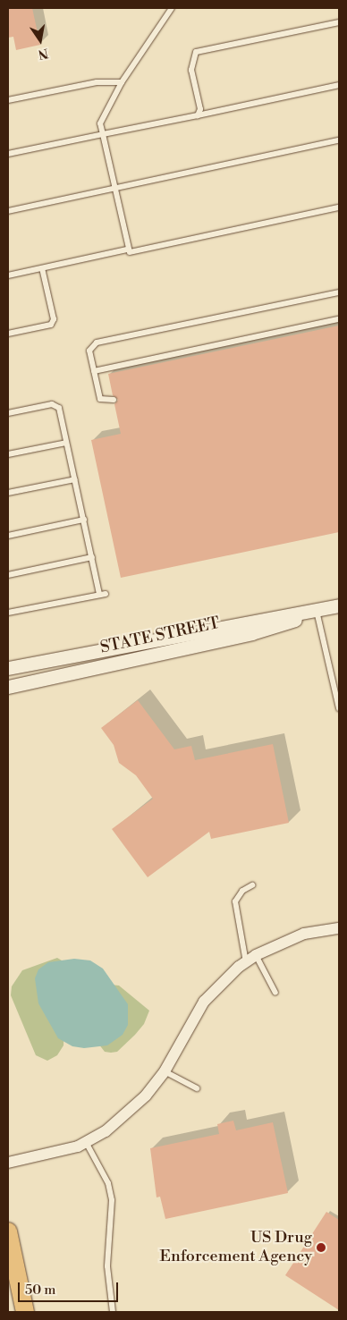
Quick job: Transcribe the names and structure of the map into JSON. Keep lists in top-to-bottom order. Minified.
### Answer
{"streets":{"street":["STATE STREET"]},"places":["US Drug Enforcement Agency"],"scale_bar":"50 m","north":"bottom"}
